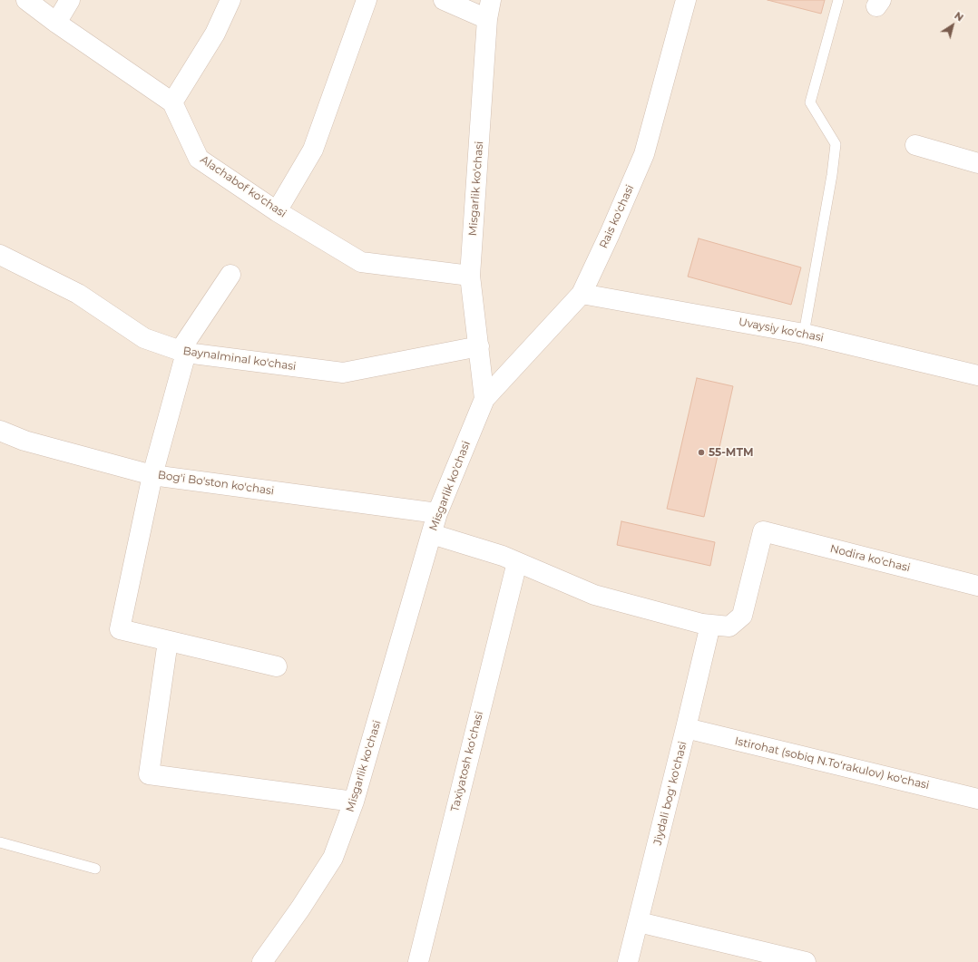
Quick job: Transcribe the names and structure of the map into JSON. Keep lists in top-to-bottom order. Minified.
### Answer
{"streets":{"street":["Alachabof ko'chasi","Misgarlik ko'chasi","Rais ko'chasi","Uvaysiy ko'chasi","Baynalminal ko'chasi","Bog'i Bo'ston ko'chasi","Nodira ko'chasi","Taxiyatosh koʻchasi","Istirohat (sobiq N.To‘rakulov) ko'chasi","Jiydali bog' ko'chasi"]},"crossings":[["Alachabof ko'chasi","Misgarlik ko'chasi"],["Misgarlik ko'chasi","Rais ko'chasi"],["Misgarlik ko'chasi","Baynalminal ko'chasi"],["Misgarlik ko'chasi","Bog'i Bo'ston ko'chasi"],["Rais ko'chasi","Uvaysiy ko'chasi"],["Nodira ko'chasi","Jiydali bog' ko'chasi"],["Istirohat (sobiq N.To‘rakulov) ko'chasi","Jiydali bog' ko'chasi"]],"places":["55-МТМ"],"north":"top right"}
